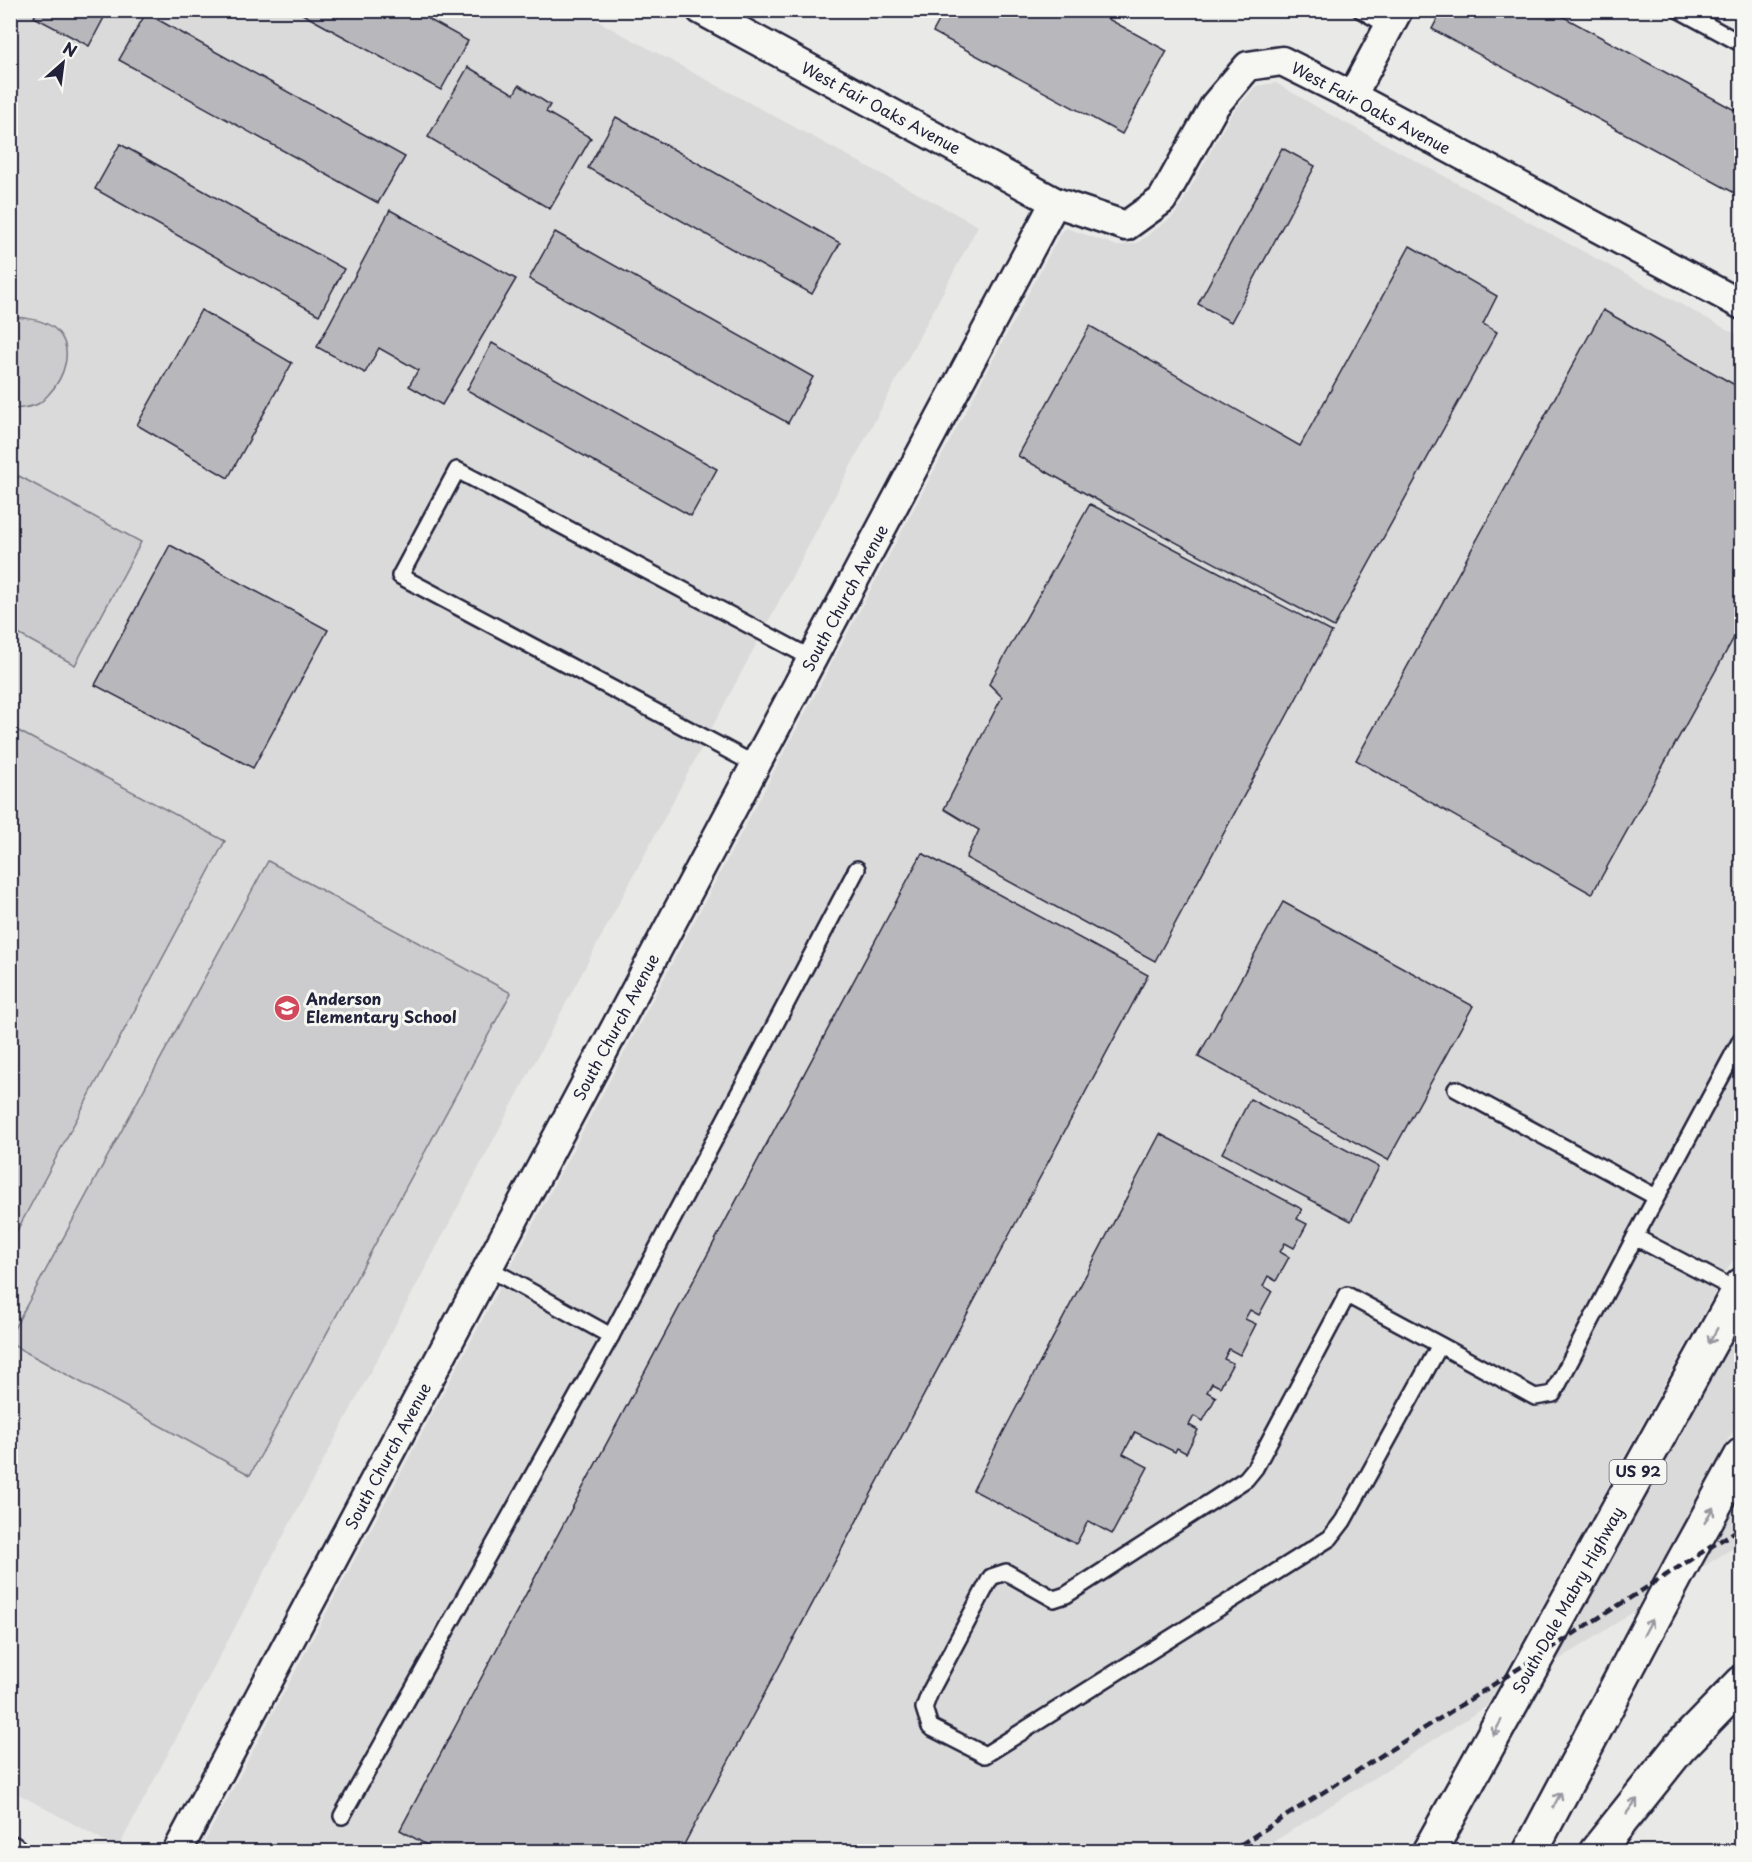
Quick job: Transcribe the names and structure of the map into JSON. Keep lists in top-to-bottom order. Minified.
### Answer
{"streets":{"main road":["US 92","South Dale Mabry Highway"],"street":["West Fair Oaks Avenue","South Church Avenue"]},"crossings":[["West Fair Oaks Avenue","South Church Avenue"]],"places":{"school or university":["Anderson Elementary School"]},"north":"top right"}
